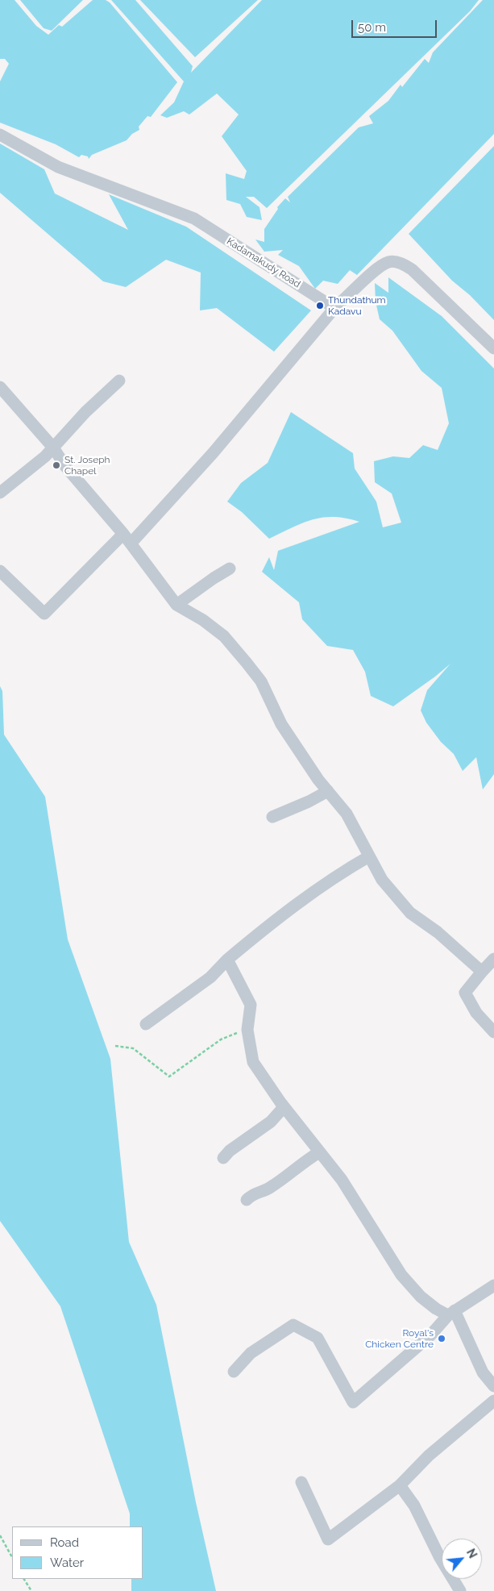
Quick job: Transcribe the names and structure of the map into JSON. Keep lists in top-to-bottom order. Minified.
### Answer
{"streets":{"street":["Kadamakudy Road"]},"places":["Thundathum Kadavu","St. Joseph Chapel","Royal's Chicken Centre"],"legend":["Road","Water"],"scale_bar":"50 m","north":"top right"}
